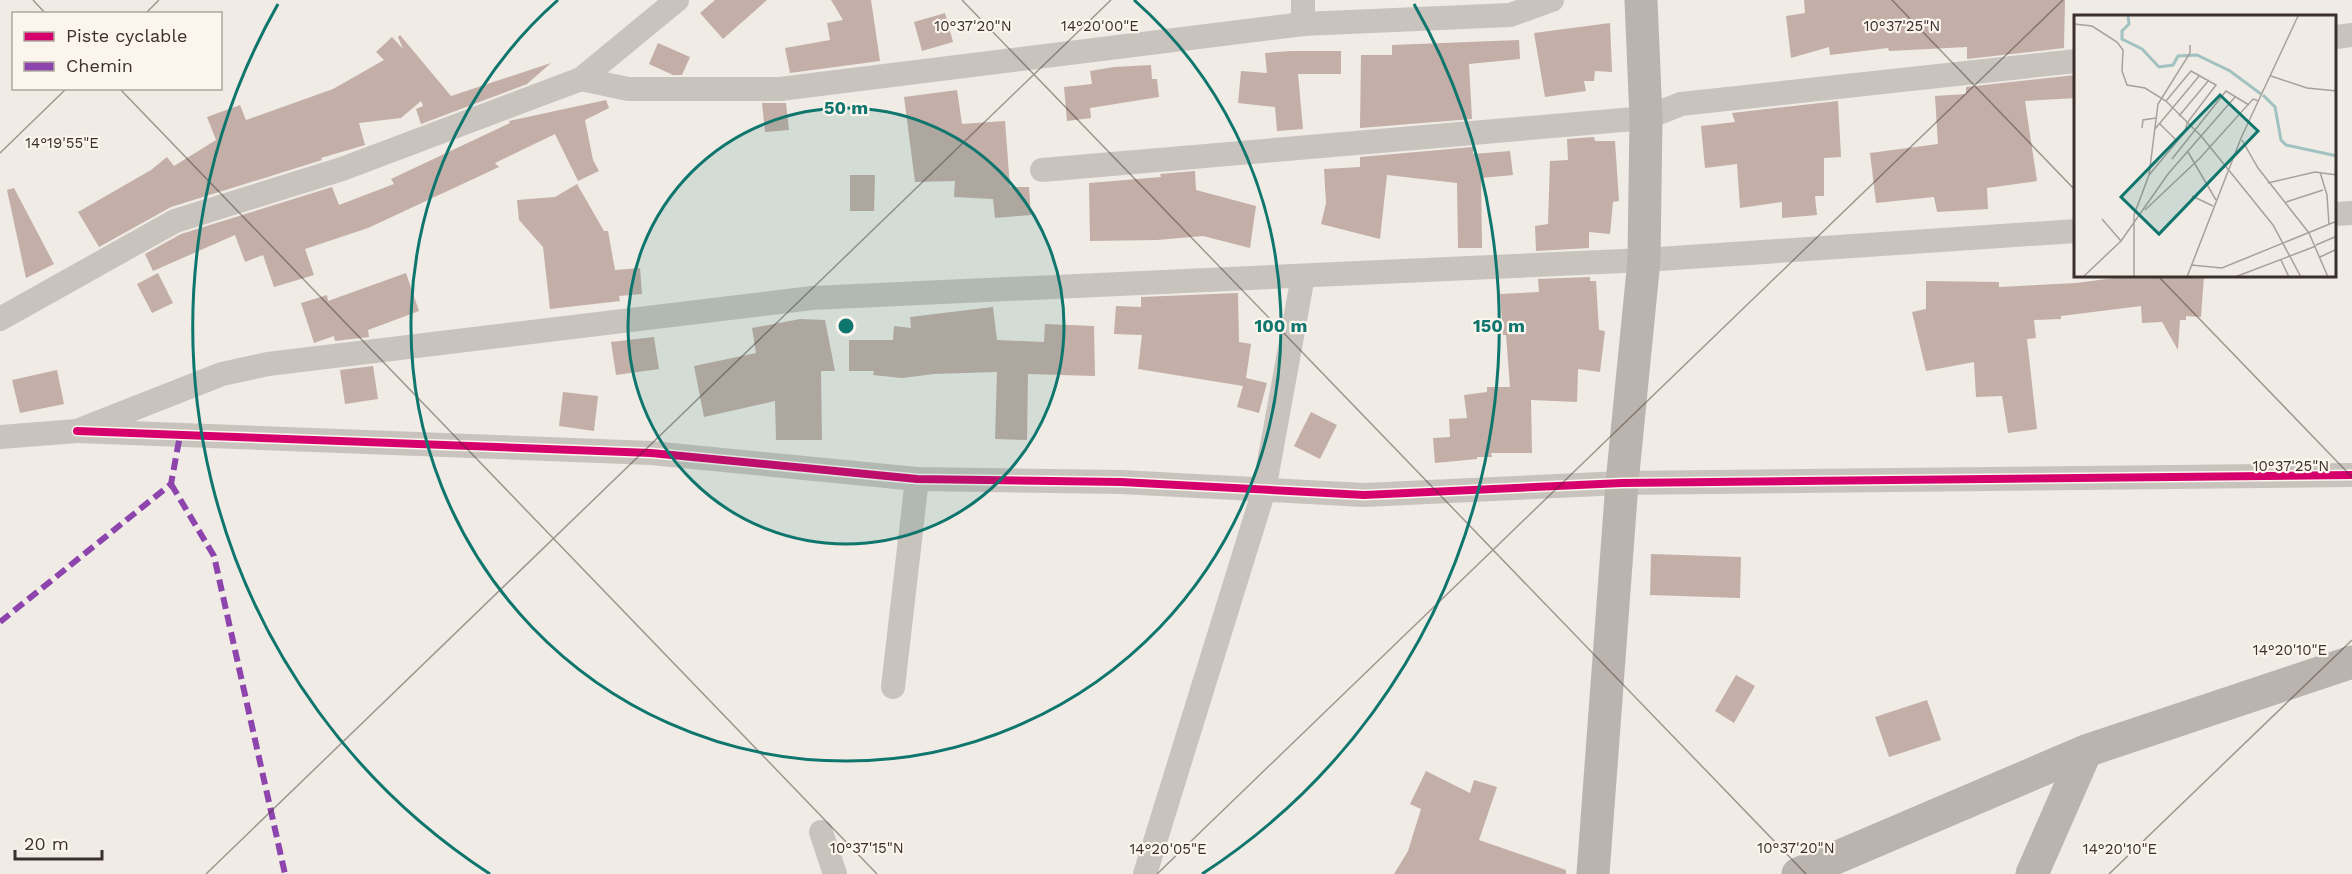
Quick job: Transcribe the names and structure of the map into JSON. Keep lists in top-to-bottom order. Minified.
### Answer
{"legend":["Piste cyclable","Chemin"],"scale_bar":"20 m","coordinates":["14°20'00\"E","10°37'20\"N","10°37'25\"N","14°19'55\"E","14°20'10\"E","10°37'15\"N","14°20'05\"E"],"rings":["50 m","100 m","150 m"]}
